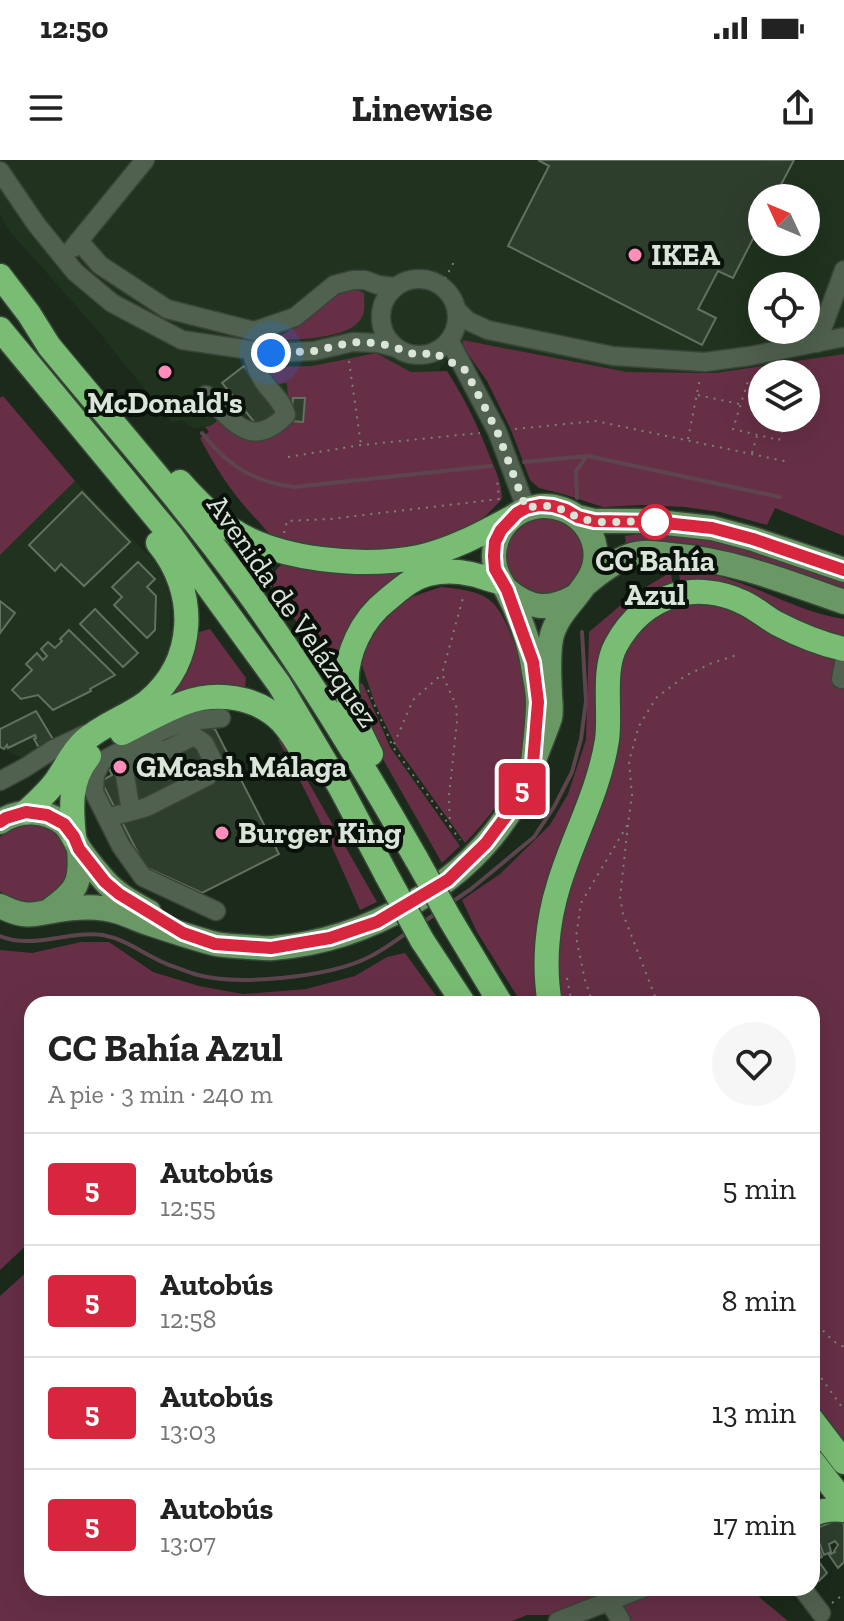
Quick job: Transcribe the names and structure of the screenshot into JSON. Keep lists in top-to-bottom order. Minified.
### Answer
{"streets":{"highway":["Avenida de Velázquez"]},"places":["IKEA","McDonald's","CC Bahía Azul","GMcash Málaga","Burger King"],"lines":["bus line 5"],"north":"top left","page":{"status":"12:50","header":"Linewise","on_map":"5","heading":["CC Bahía Azul","A pie · 3 min · 240 m"],"list":[{"mark":"5","name":"Autobús","note":"12:55","value":"5 min"},{"mark":"5","name":"Autobús","note":"12:58","value":"8 min"},{"mark":"5","name":"Autobús","note":"13:03","value":"13 min"},{"mark":"5","name":"Autobús","note":"13:07","value":"17 min"}]}}
